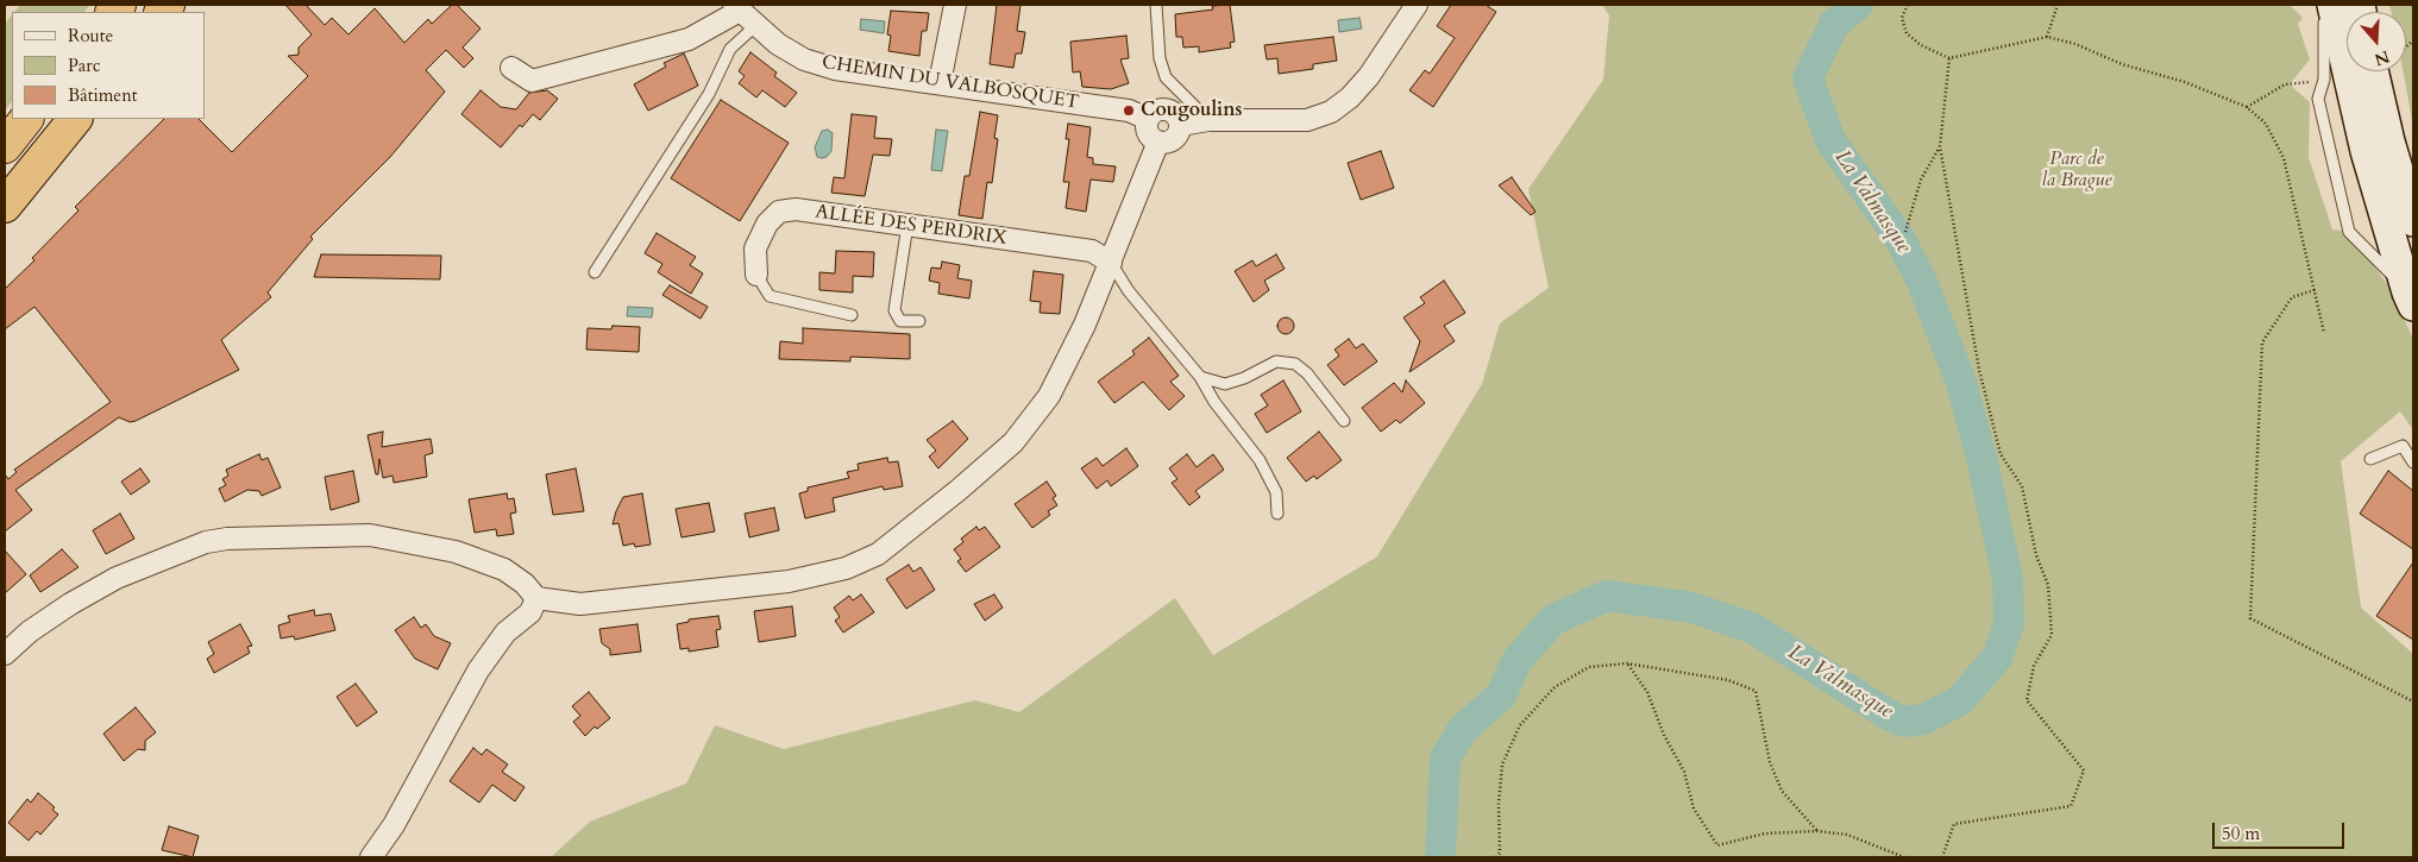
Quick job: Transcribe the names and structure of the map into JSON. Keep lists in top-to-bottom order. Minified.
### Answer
{"streets":{"street":["CHEMIN DU VALBOSQUET","ALLÉE DES PERDRIX"]},"water":["La Valmasque"],"parks":["Parc de la Brague"],"places":["Cougoulins"],"legend":["Route","Parc","Bâtiment"],"scale_bar":"50 m","north":"bottom"}
